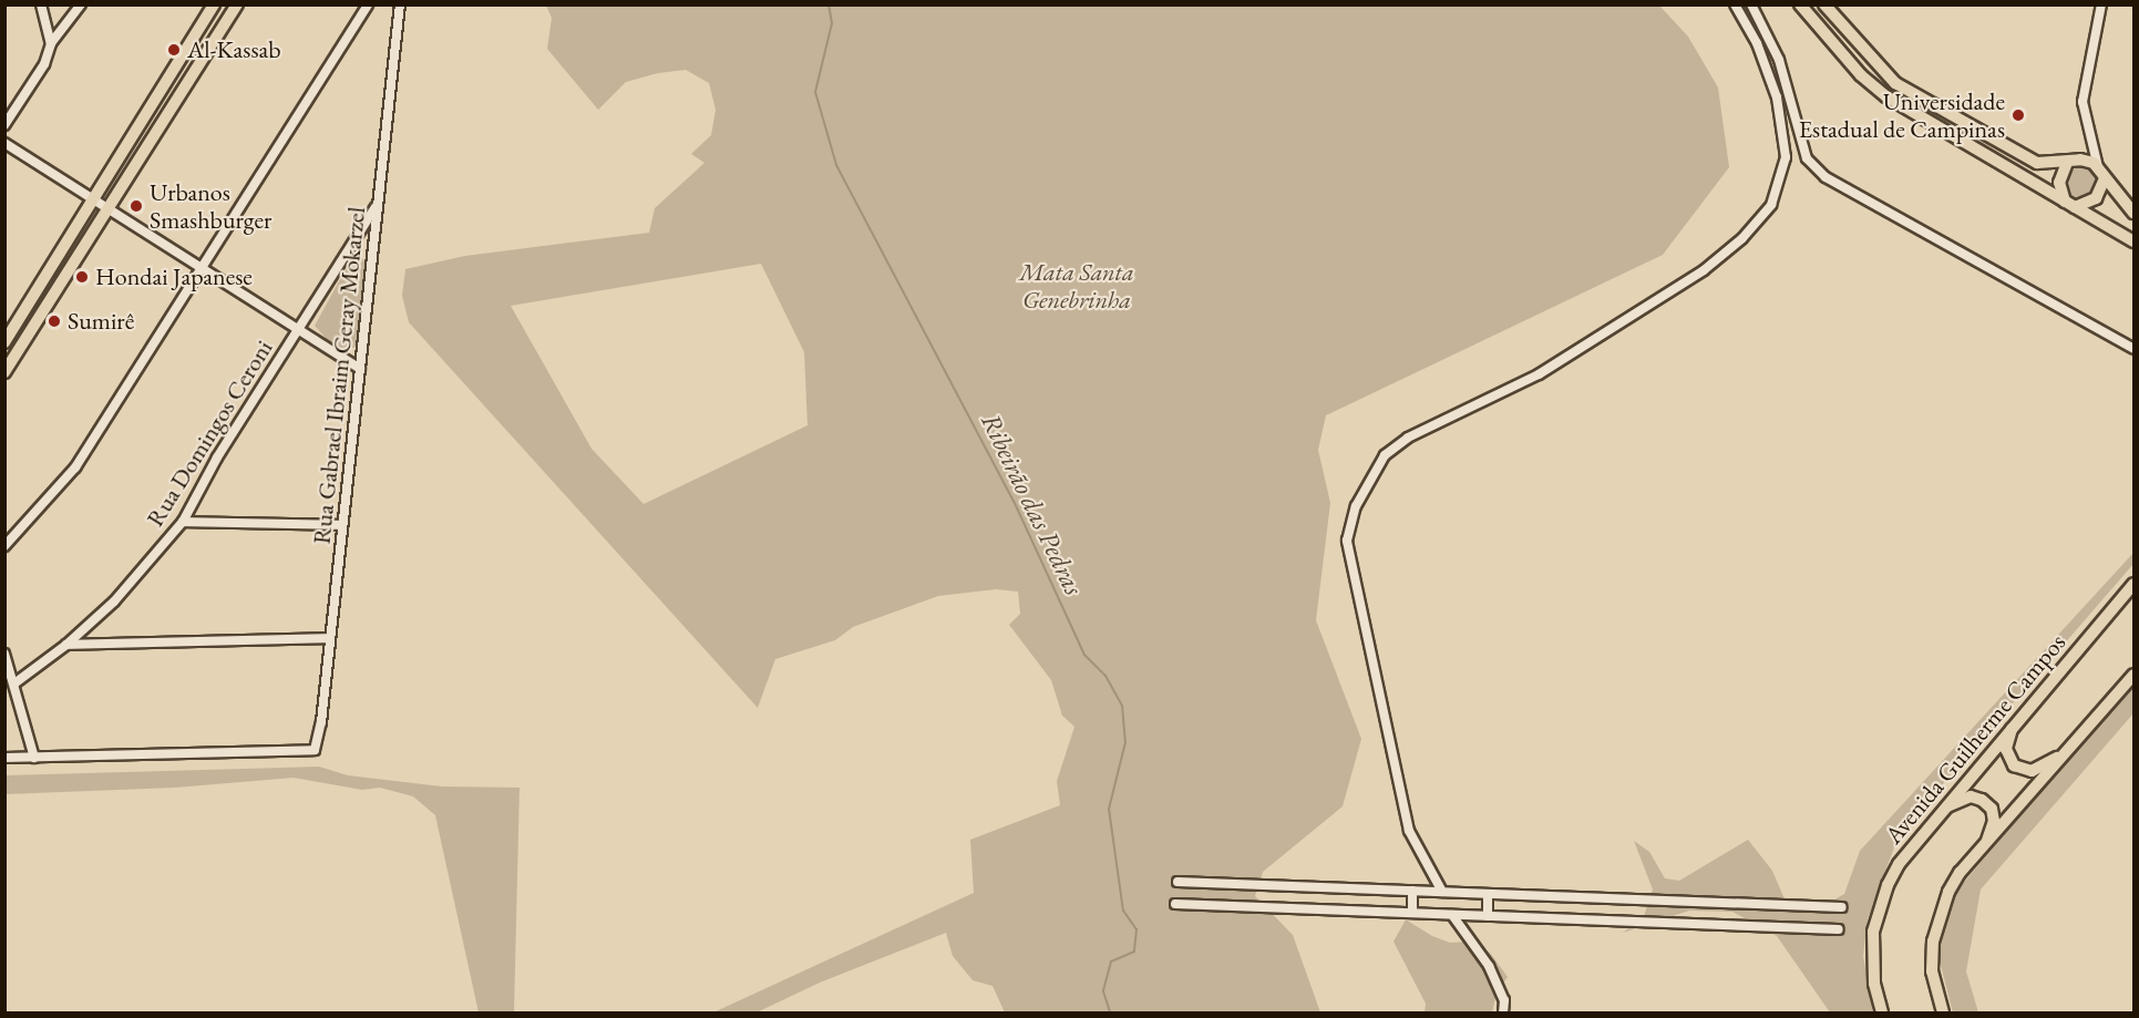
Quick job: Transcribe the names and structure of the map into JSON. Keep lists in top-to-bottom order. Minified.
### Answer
{"streets":{"main road":["Avenida Guilherme Campos"],"street":["Rua Gabrael Ibraim Geray Mokarzel","Rua Domingos Ceroni"]},"crossings":[["Rua Gabrael Ibraim Geray Mokarzel","Rua Domingos Ceroni"]],"water":["Ribeirão das Pedras"],"parks":["Mata Santa Genebrinha"],"places":["Al-Kassab","Universidade Estadual de Campinas","Urbanos Smashburger","Hondai Japanese","Sumirê"]}
